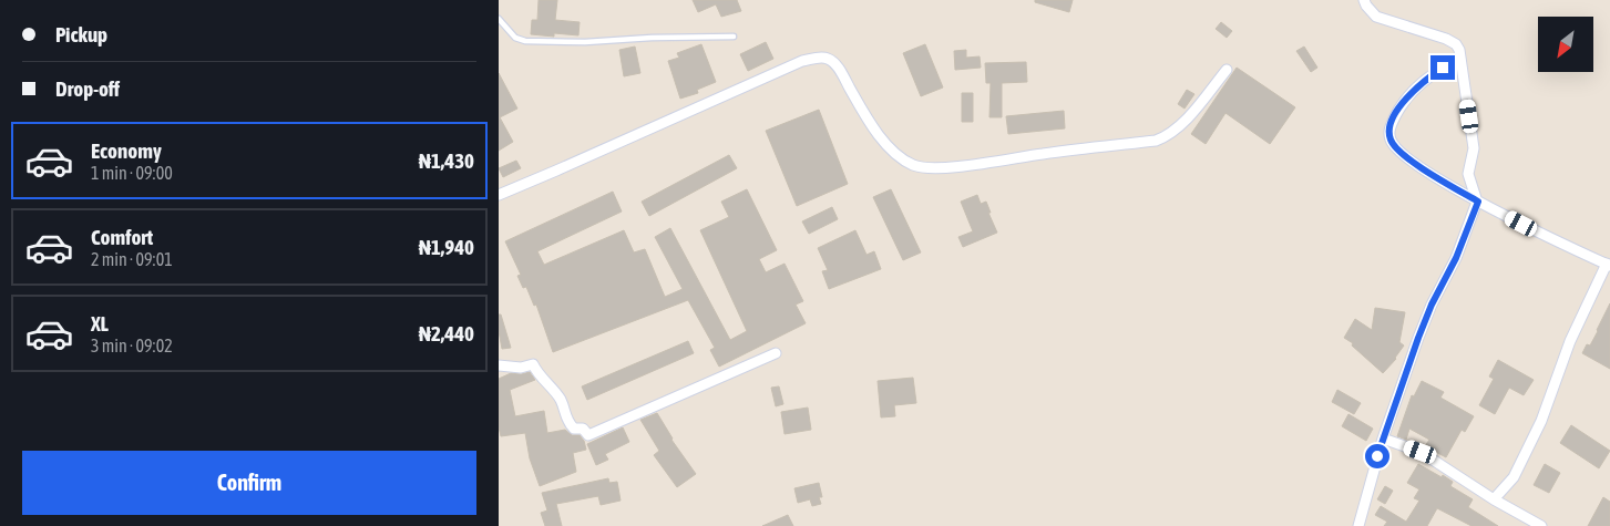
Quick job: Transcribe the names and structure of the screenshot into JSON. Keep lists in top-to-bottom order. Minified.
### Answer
{"north":"bottom left","page":{"banner":["Pickup","Drop-off"],"list":[{"name":"Economy","note":"1 min · 09:00","value":"₦1,430"},{"name":"Comfort","note":"2 min · 09:01","value":"₦1,940"},{"name":"XL","note":"3 min · 09:02","value":"₦2,440"}],"buttons":"Confirm"}}
